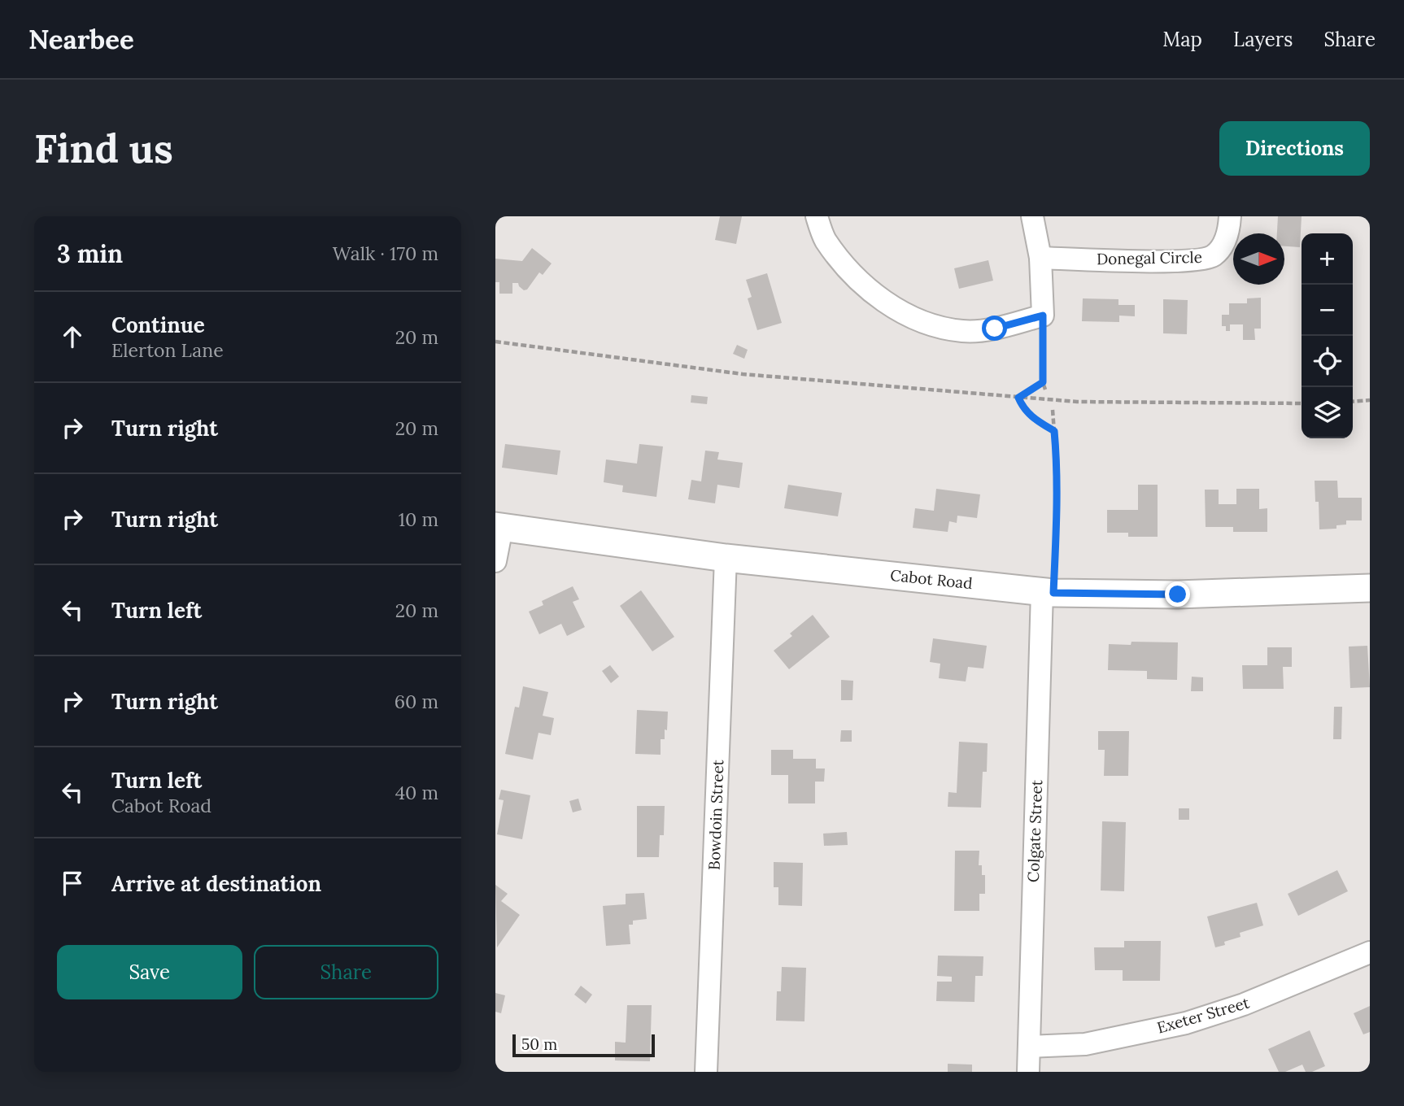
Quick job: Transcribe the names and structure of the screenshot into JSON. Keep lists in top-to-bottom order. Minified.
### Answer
{"streets":{"street":["Donegal Circle","Cabot Road","Bowdoin Street","Colgate Street","Exeter Street"]},"crossings":[["Cabot Road","Bowdoin Street"],["Cabot Road","Colgate Street"],["Colgate Street","Exeter Street"]],"scale_bar":"50 m","north":"right","page":{"header":"Nearbee","nav":["Map","Layers","Share"],"buttons":["Directions",["Save","Share"]],"title":"Find us","heading":["3 min","Walk · 170 m"],"map_buttons":["+","−"],"list":[["Continue","Elerton Lane","20 m"],["Turn right","20 m"],["Turn right","10 m"],["Turn left","20 m"],["Turn right","60 m"],["Turn left","Cabot Road","40 m"],"Arrive at destination"],"scale":"50 m"}}
